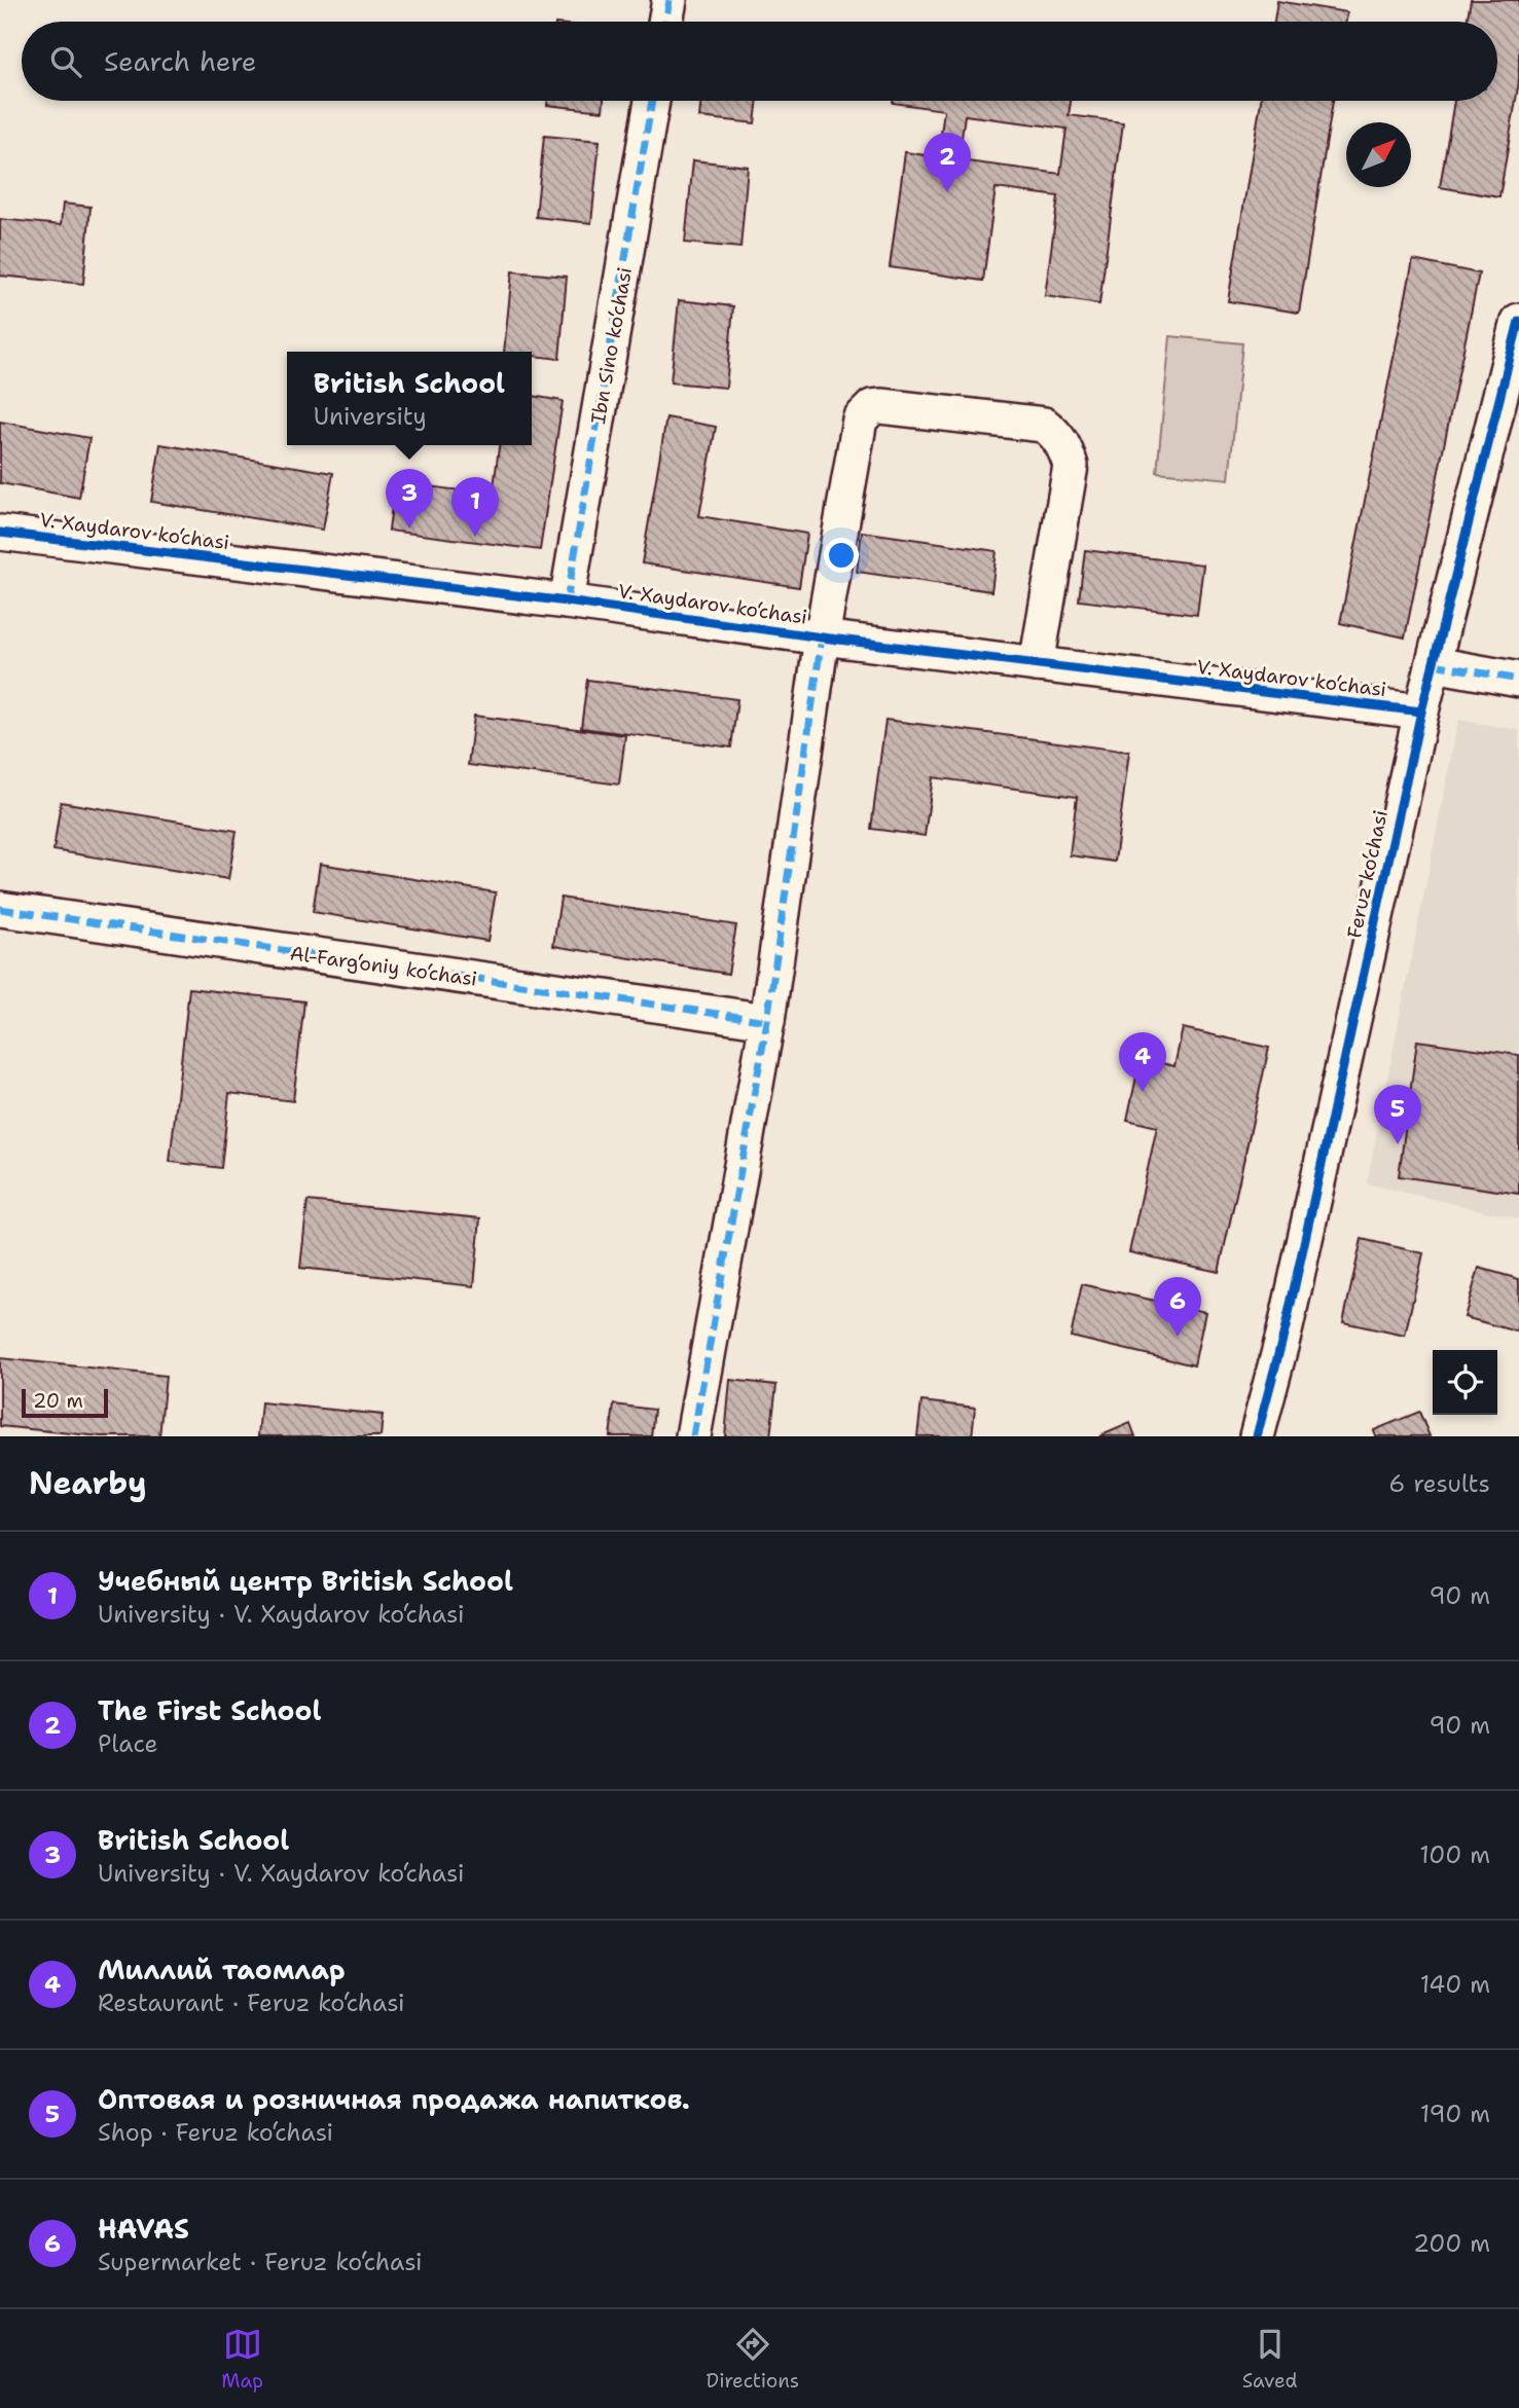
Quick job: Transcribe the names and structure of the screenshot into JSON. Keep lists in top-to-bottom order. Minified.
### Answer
{"streets":{"street":["Ibn Sino ko‘chasi","V. Xaydarov ko‘chasi","Feruz ko‘chasi","Al-Farg‘oniy ko‘chasi"]},"crossings":[["Ibn Sino ko‘chasi","V. Xaydarov ko‘chasi"],["V. Xaydarov ko‘chasi","Feruz ko‘chasi"]],"scale_bar":"20 m","north":"top right","page":{"search":"Search here","pins":["2","3","1","4","5","6"],"popup":["British School","University"],"scale":"20 m","heading":["Nearby","6 results"],"list":[{"mark":"1","name":"Учебный центр British School","note":"University · V. Xaydarov ko‘chasi","value":"90 m"},{"mark":"2","name":"The First School","note":"Place","value":"90 m"},{"mark":"3","name":"British School","note":"University · V. Xaydarov ko‘chasi","value":"100 m"},{"mark":"4","name":"Миллий таомлар","note":"Restaurant · Feruz ko‘chasi","value":"140 m"},{"mark":"5","name":"Оптовая и розничная продажа напитков.","note":"Shop · Feruz ko‘chasi","value":"190 m"},{"mark":"6","name":"HAVAS","note":"Supermarket · Feruz ko‘chasi","value":"200 m"}],"nav":["Map","Directions","Saved"]}}
